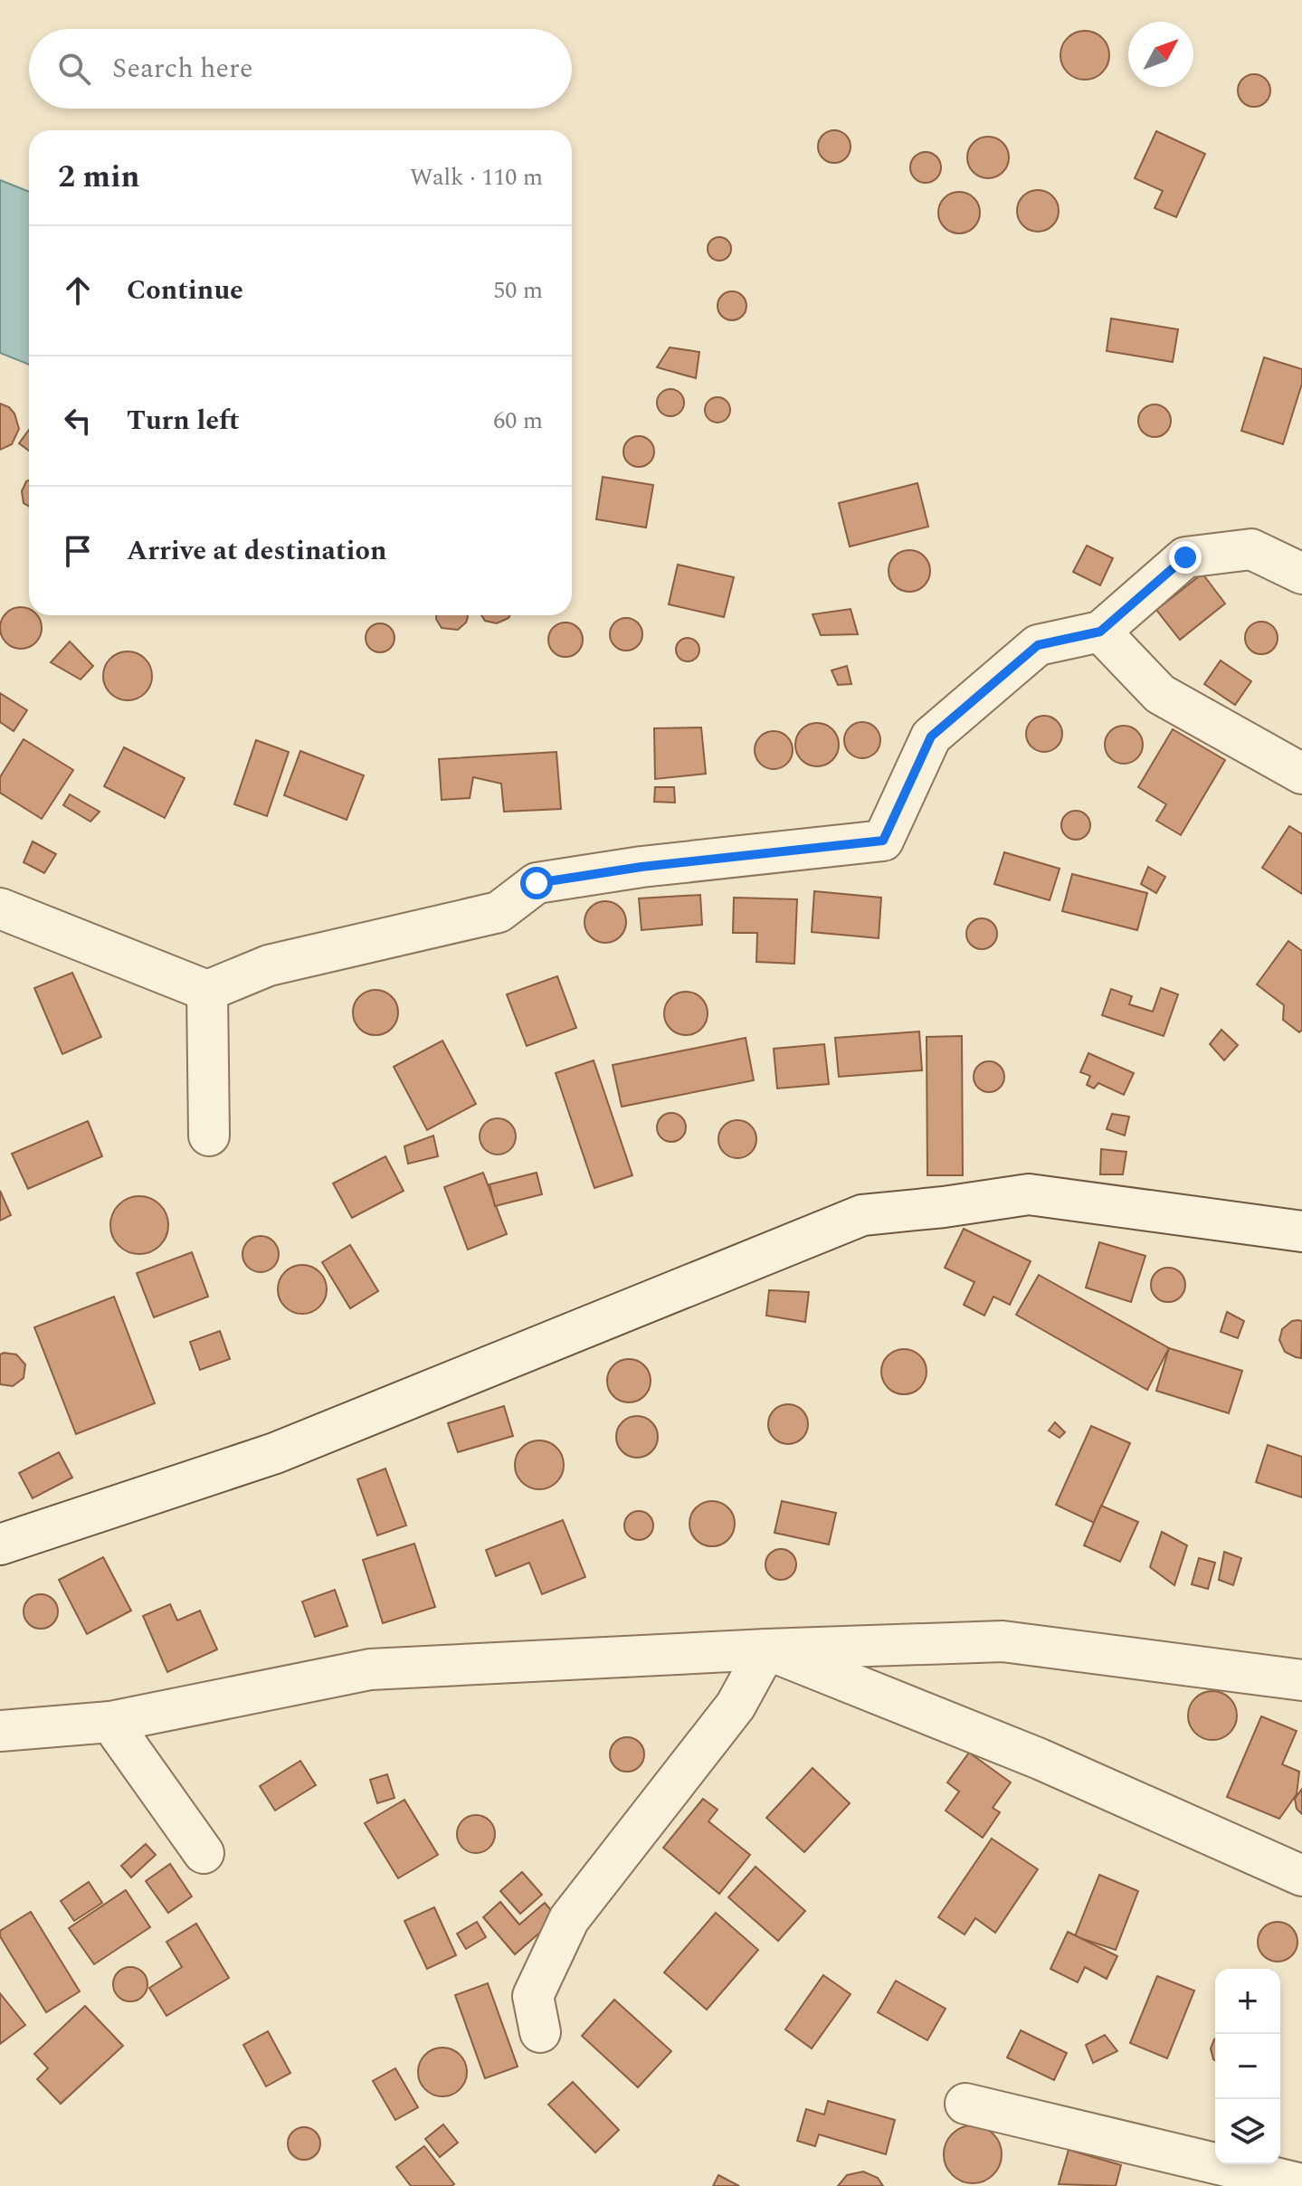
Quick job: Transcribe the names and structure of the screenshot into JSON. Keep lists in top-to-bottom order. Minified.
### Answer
{"north":"top right","page":{"search":"Search here","heading":["2 min","Walk · 110 m"],"list":[["Continue","50 m"],["Turn left","60 m"],"Arrive at destination"],"map_buttons":["+","−"]}}
